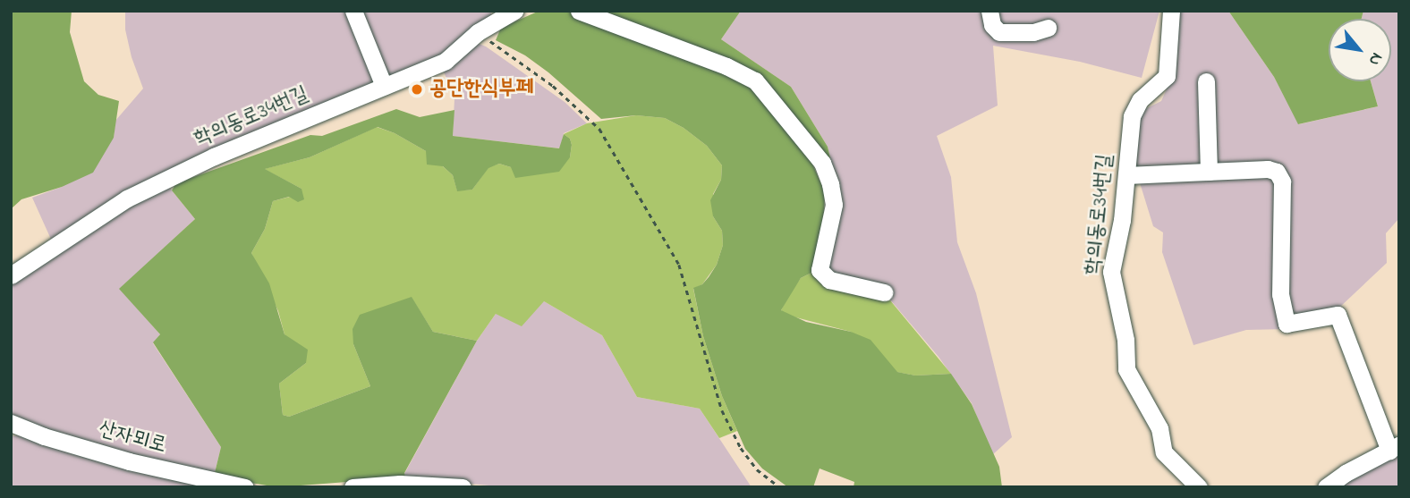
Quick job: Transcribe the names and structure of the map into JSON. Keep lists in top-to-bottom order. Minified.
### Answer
{"streets":{"street":["학의동로34번길","산자뫼로"]},"places":["공단한식부페"],"north":"bottom right"}
